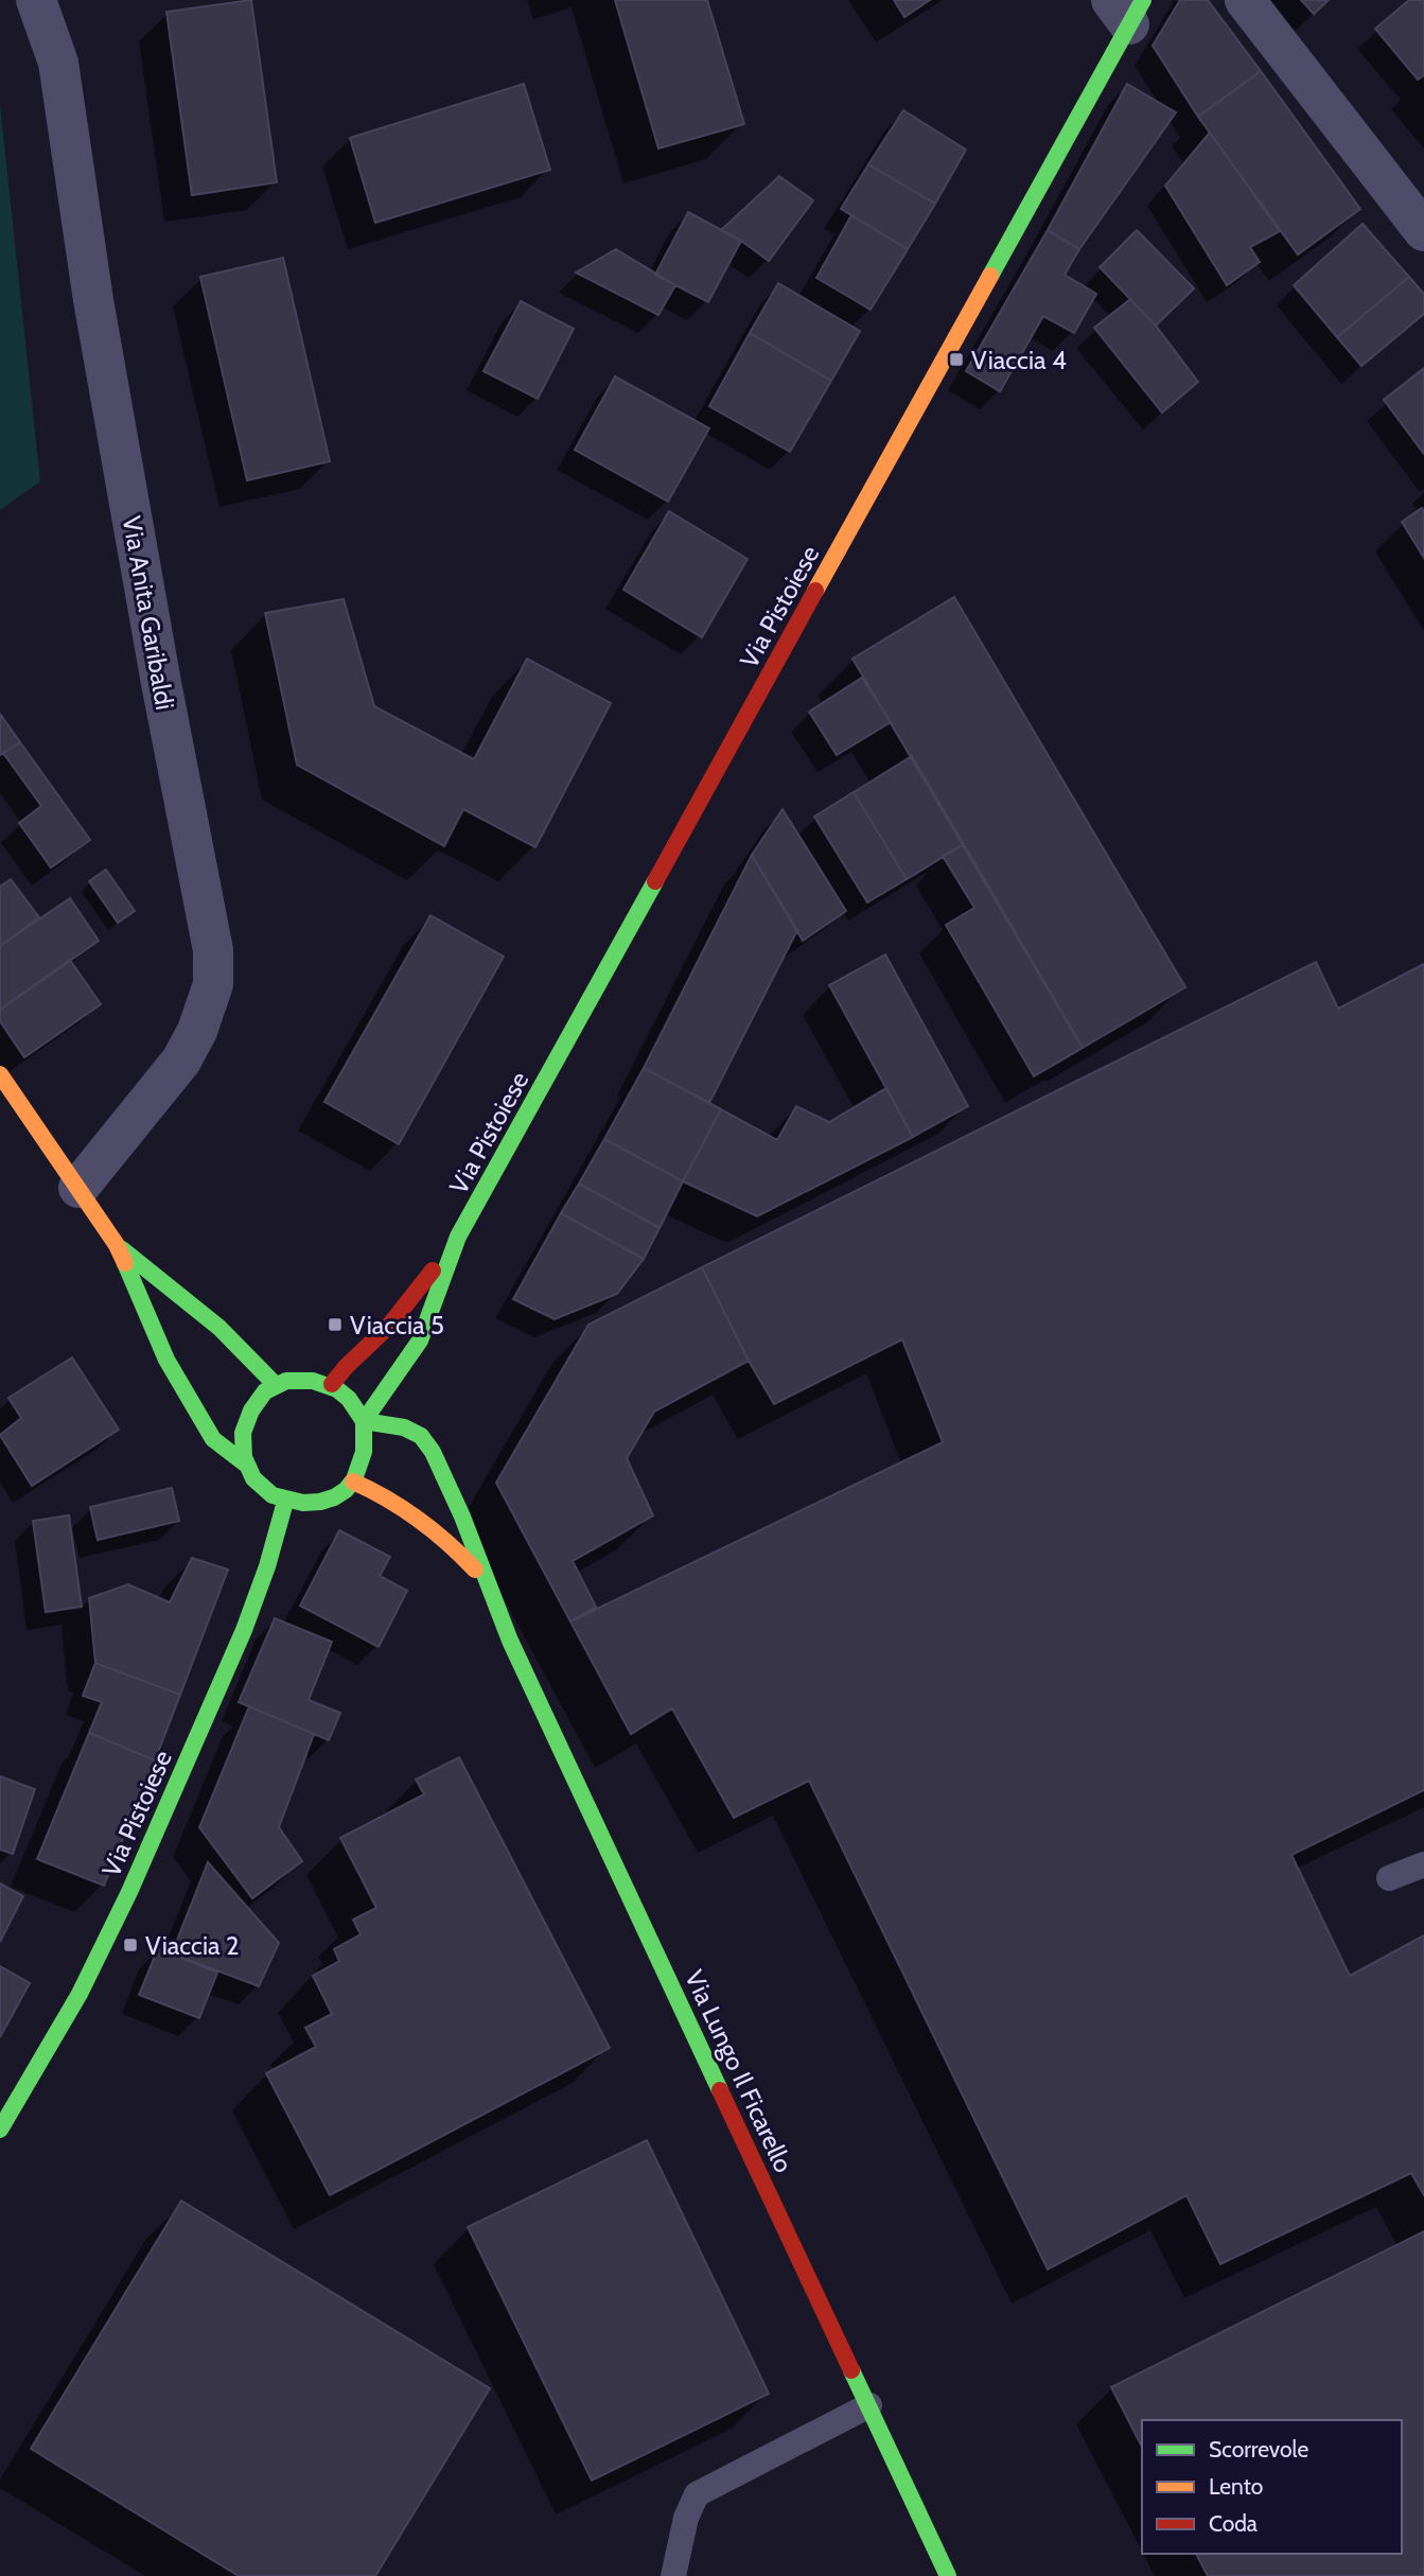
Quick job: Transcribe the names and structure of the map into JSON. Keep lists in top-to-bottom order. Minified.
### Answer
{"streets":{"main road":["Via Pistoiese","Via Lungo Il Ficarello"],"street":["Via Anita Garibaldi"]},"crossings":[["Via Pistoiese","Via Lungo Il Ficarello"]],"places":{"transit":["Viaccia 4","Viaccia 5","Viaccia 2"]},"legend":["Scorrevole","Lento","Coda"]}
